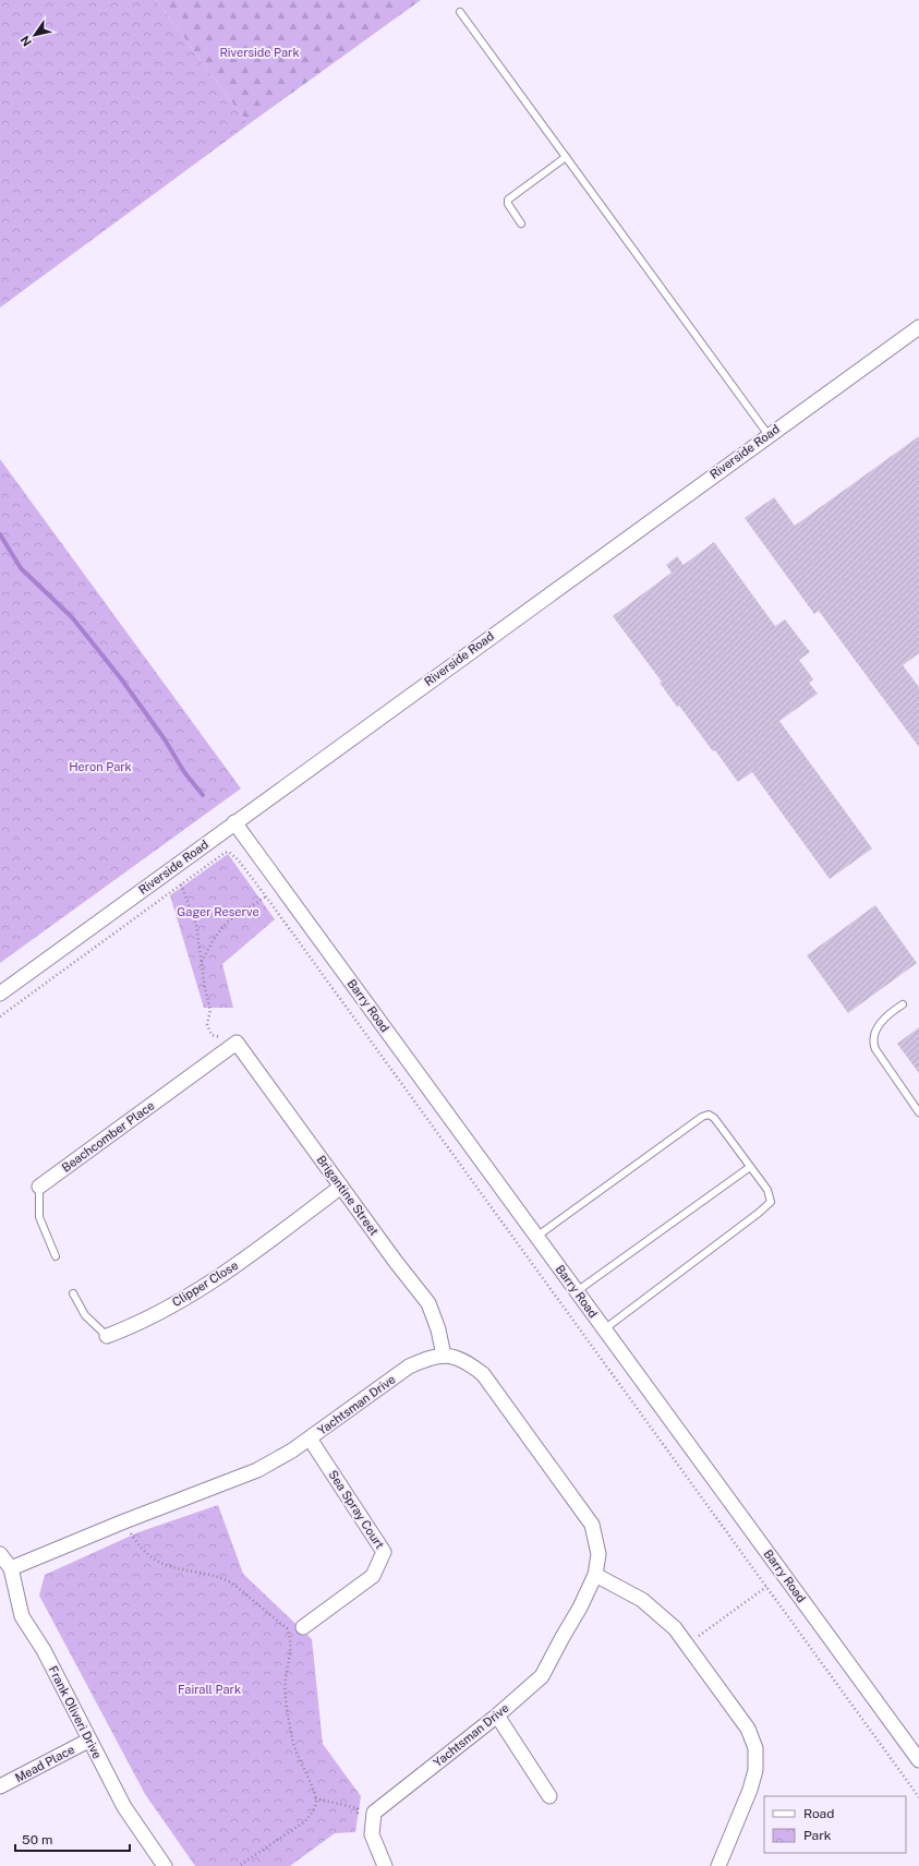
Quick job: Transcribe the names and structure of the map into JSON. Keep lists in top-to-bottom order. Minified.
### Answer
{"streets":{"street":["Riverside Road","Barry Road","Beachcomber Place","Brigantine Street","Clipper Close","Yachtsman Drive","Sea Spray Court","Frank Oliveri Drive","Mead Place"]},"crossings":[["Riverside Road","Barry Road"],["Beachcomber Place","Brigantine Street"],["Brigantine Street","Clipper Close"],["Brigantine Street","Yachtsman Drive"],["Yachtsman Drive","Sea Spray Court"],["Yachtsman Drive","Frank Oliveri Drive"],["Frank Oliveri Drive","Mead Place"]],"parks":["Riverside Park","Heron Park","Gager Reserve","Fairall Park"],"legend":["Road","Park"],"scale_bar":"50 m","north":"bottom left"}
